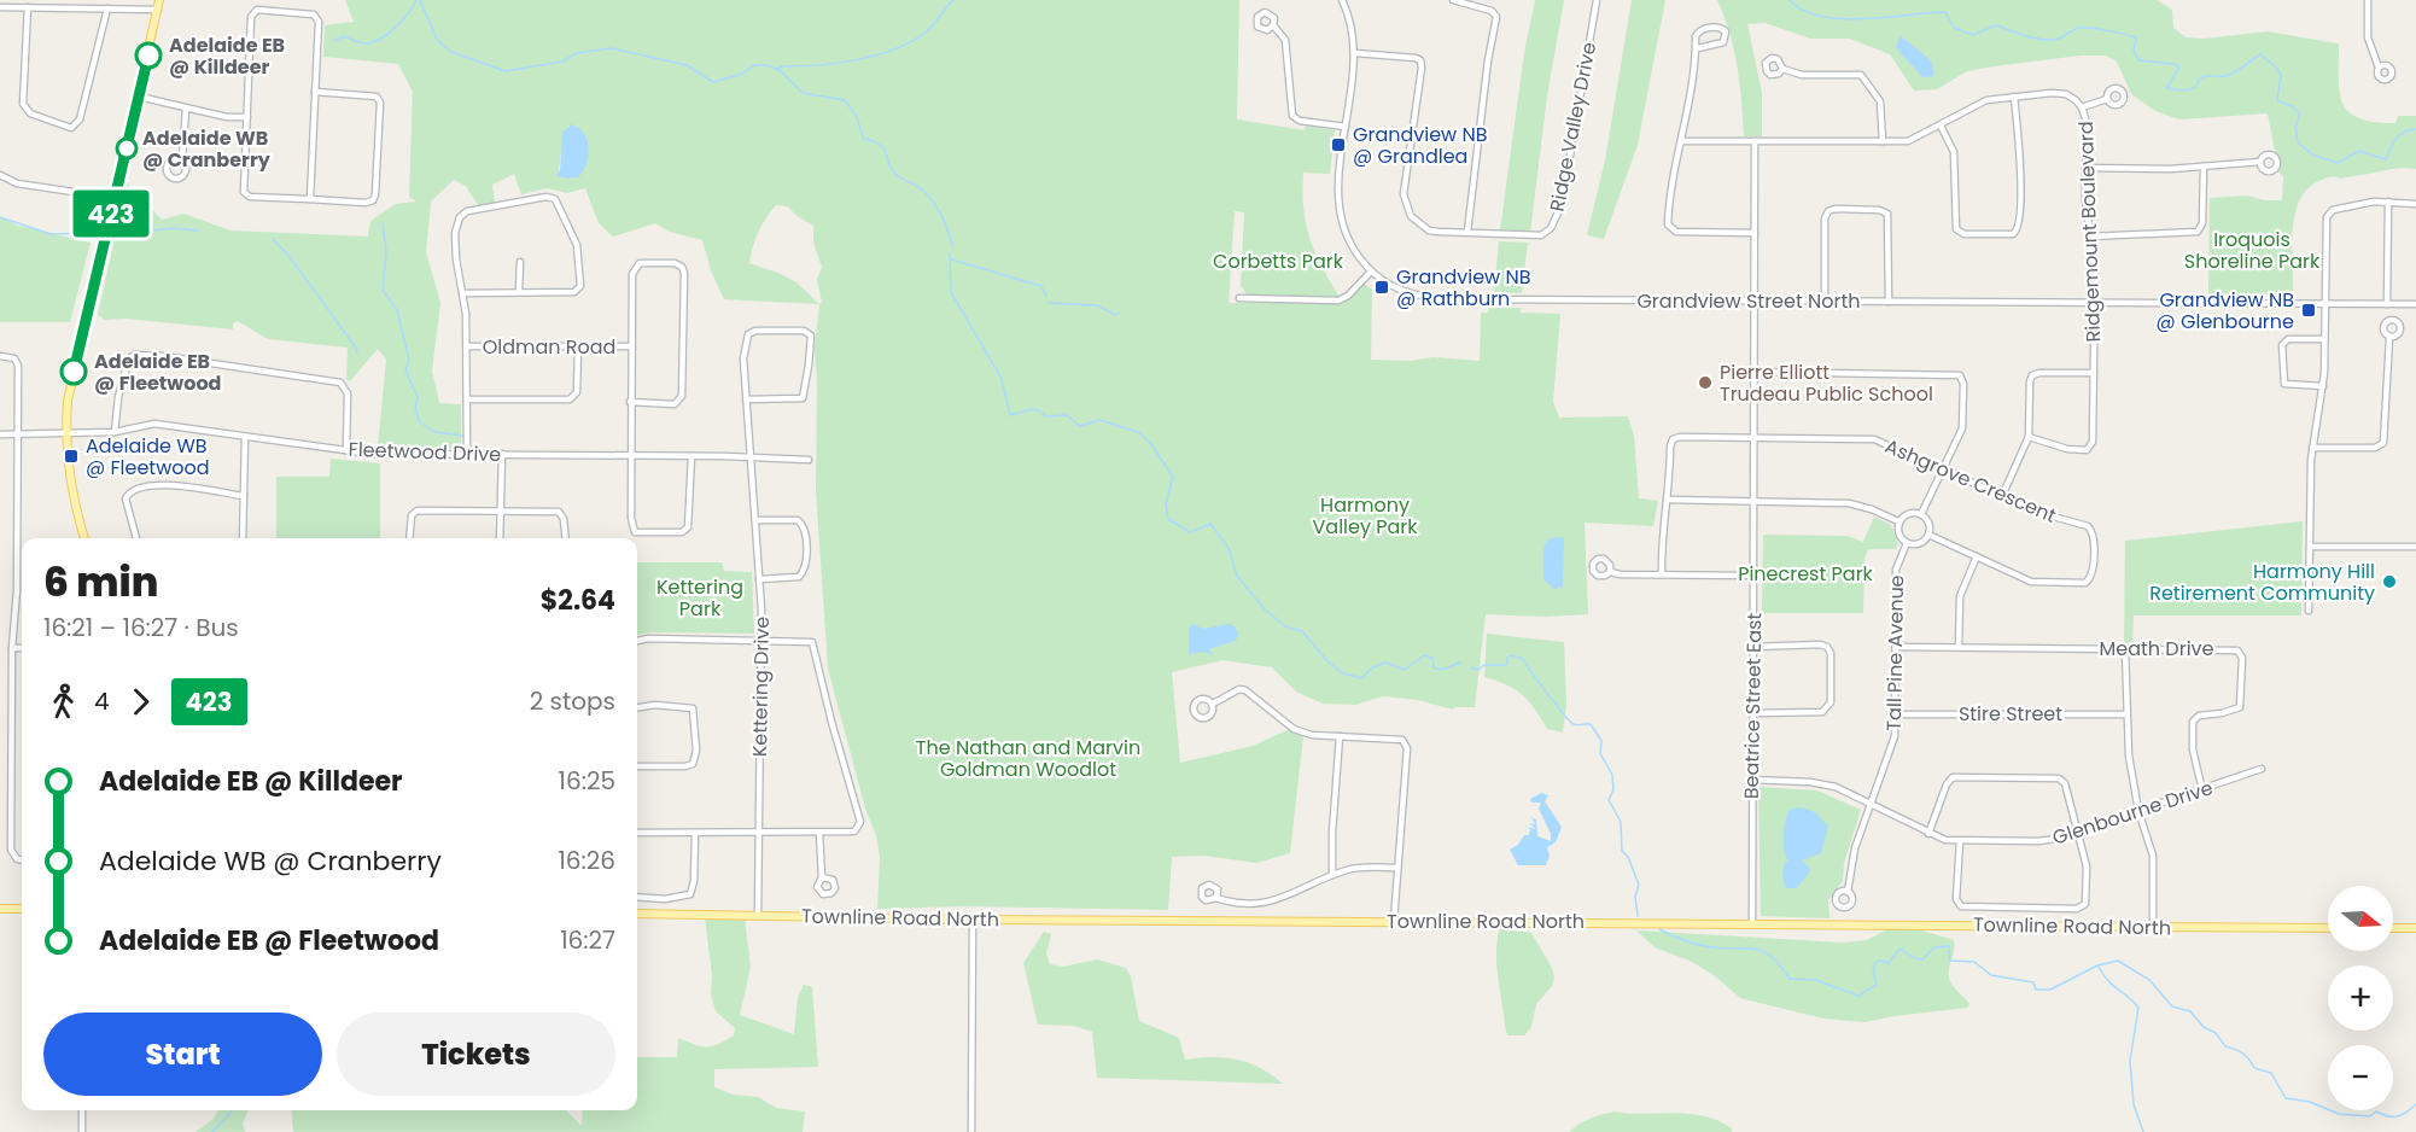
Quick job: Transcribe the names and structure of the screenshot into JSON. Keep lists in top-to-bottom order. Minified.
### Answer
{"streets":{"main road":["Townline Road North"],"street":["Ridge Valley Drive","Ridgemount Boulevard","Grandview Street North","Oldman Road","Fleetwood Drive","Ashgrove Crescent","Meath Drive","Tall Pine Avenue","Kettering Drive","Beatrice Street East","Stire Street","Glenbourne Drive"]},"crossings":[["Ridge Valley Drive","Grandview Street North"],["Ridgemount Boulevard","Grandview Street North"],["Ridgemount Boulevard","Beatrice Street East"],["Grandview Street North","Beatrice Street East"],["Fleetwood Drive","Kettering Drive"],["Ashgrove Crescent","Tall Pine Avenue"],["Ashgrove Crescent","Beatrice Street East"],["Meath Drive","Tall Pine Avenue"],["Meath Drive","Glenbourne Drive"],["Tall Pine Avenue","Stire Street"],["Tall Pine Avenue","Glenbourne Drive"],["Kettering Drive","Townline Road North"],["Beatrice Street East","Glenbourne Drive"],["Beatrice Street East","Townline Road North"]],"parks":["Iroquois Shoreline Park","Corbetts Park","Harmony Valley Park","Pinecrest Park","Kettering Park","The Nathan and Marvin Goldman Woodlot"],"places":{"other":["Adelaide EB @ Killdeer","Adelaide WB @ Cranberry","Adelaide EB @ Fleetwood","Pierre Elliott Trudeau Public School","Harmony Hill Retirement Community"],"transit":["Grandview NB @ Grandlea","Grandview NB @ Rathburn","Grandview NB @ Glenbourne","Adelaide WB @ Fleetwood"]},"lines":["bus line 423"],"north":"right","page":{"on_map":"423","heading":["6 min","16:21 – 16:27 · Bus","$2.64"],"legs":["4","423","2 stops"],"list":[{"name":"Adelaide EB @ Killdeer","value":"16:25"},{"name":"Adelaide WB @ Cranberry","value":"16:26"},{"name":"Adelaide EB @ Fleetwood","value":"16:27"}],"map_buttons":["+","−"],"buttons":["Start","Tickets"]}}
